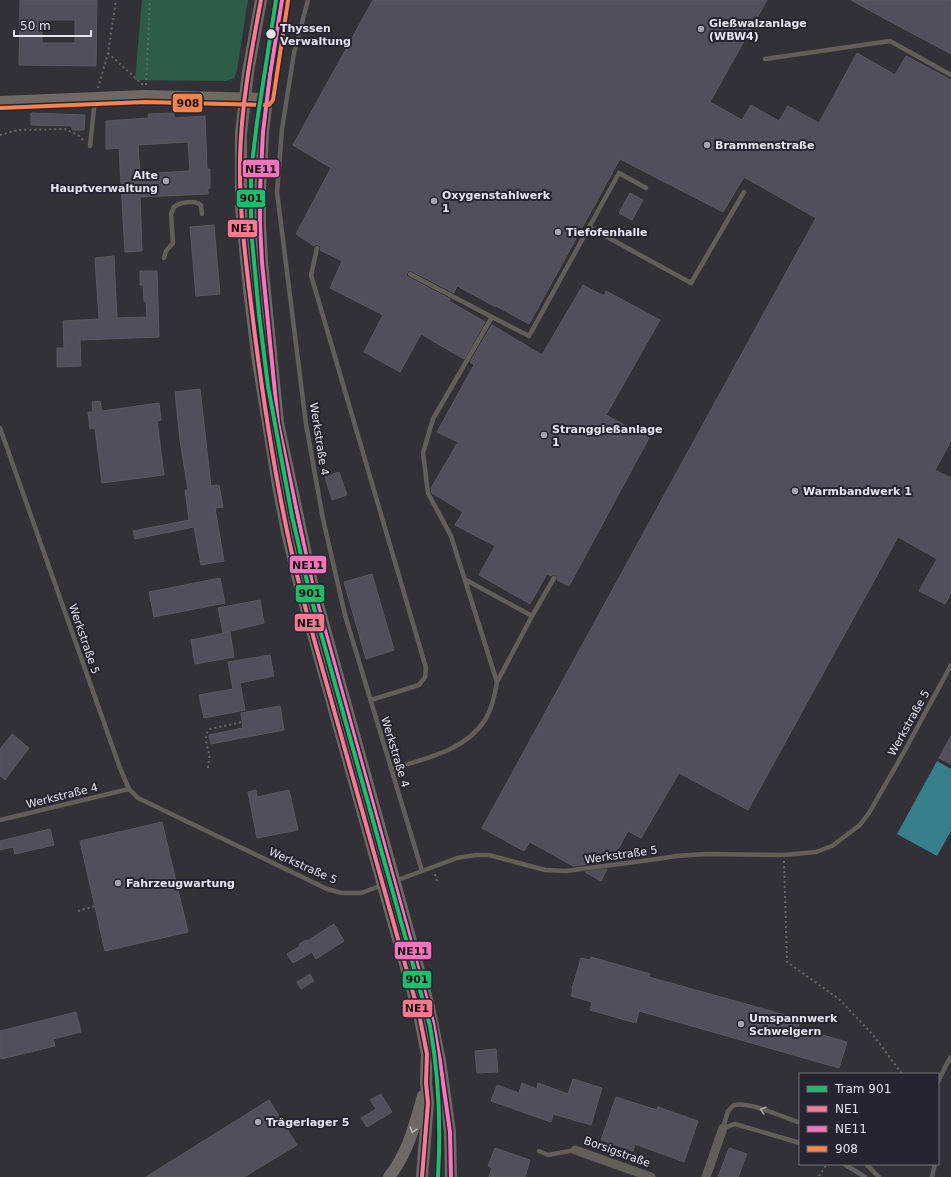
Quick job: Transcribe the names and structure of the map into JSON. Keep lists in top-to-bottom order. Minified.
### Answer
{"streets":{"street":["Borsigstraße"],"lane":["Werkstraße 4","Werkstraße 5"]},"crossings":[["Werkstraße 4","Werkstraße 5"]],"places":["Gießwalzanlage (WBW4)","Thyssen Verwaltung","Brammenstraße","Alte Hauptverwaltung","Oxygenstahlwerk 1","Tiefofenhalle","Stranggießanlage 1","Warmbandwerk 1","Fahrzeugwartung","Umspannwerk Schwelgern","Trägerlager 5"],"lines":["tram line 901","transit line NE1","transit line NE11","transit line 908"],"legend":["Tram 901","NE1","NE11","908"],"scale_bar":"50 m"}
